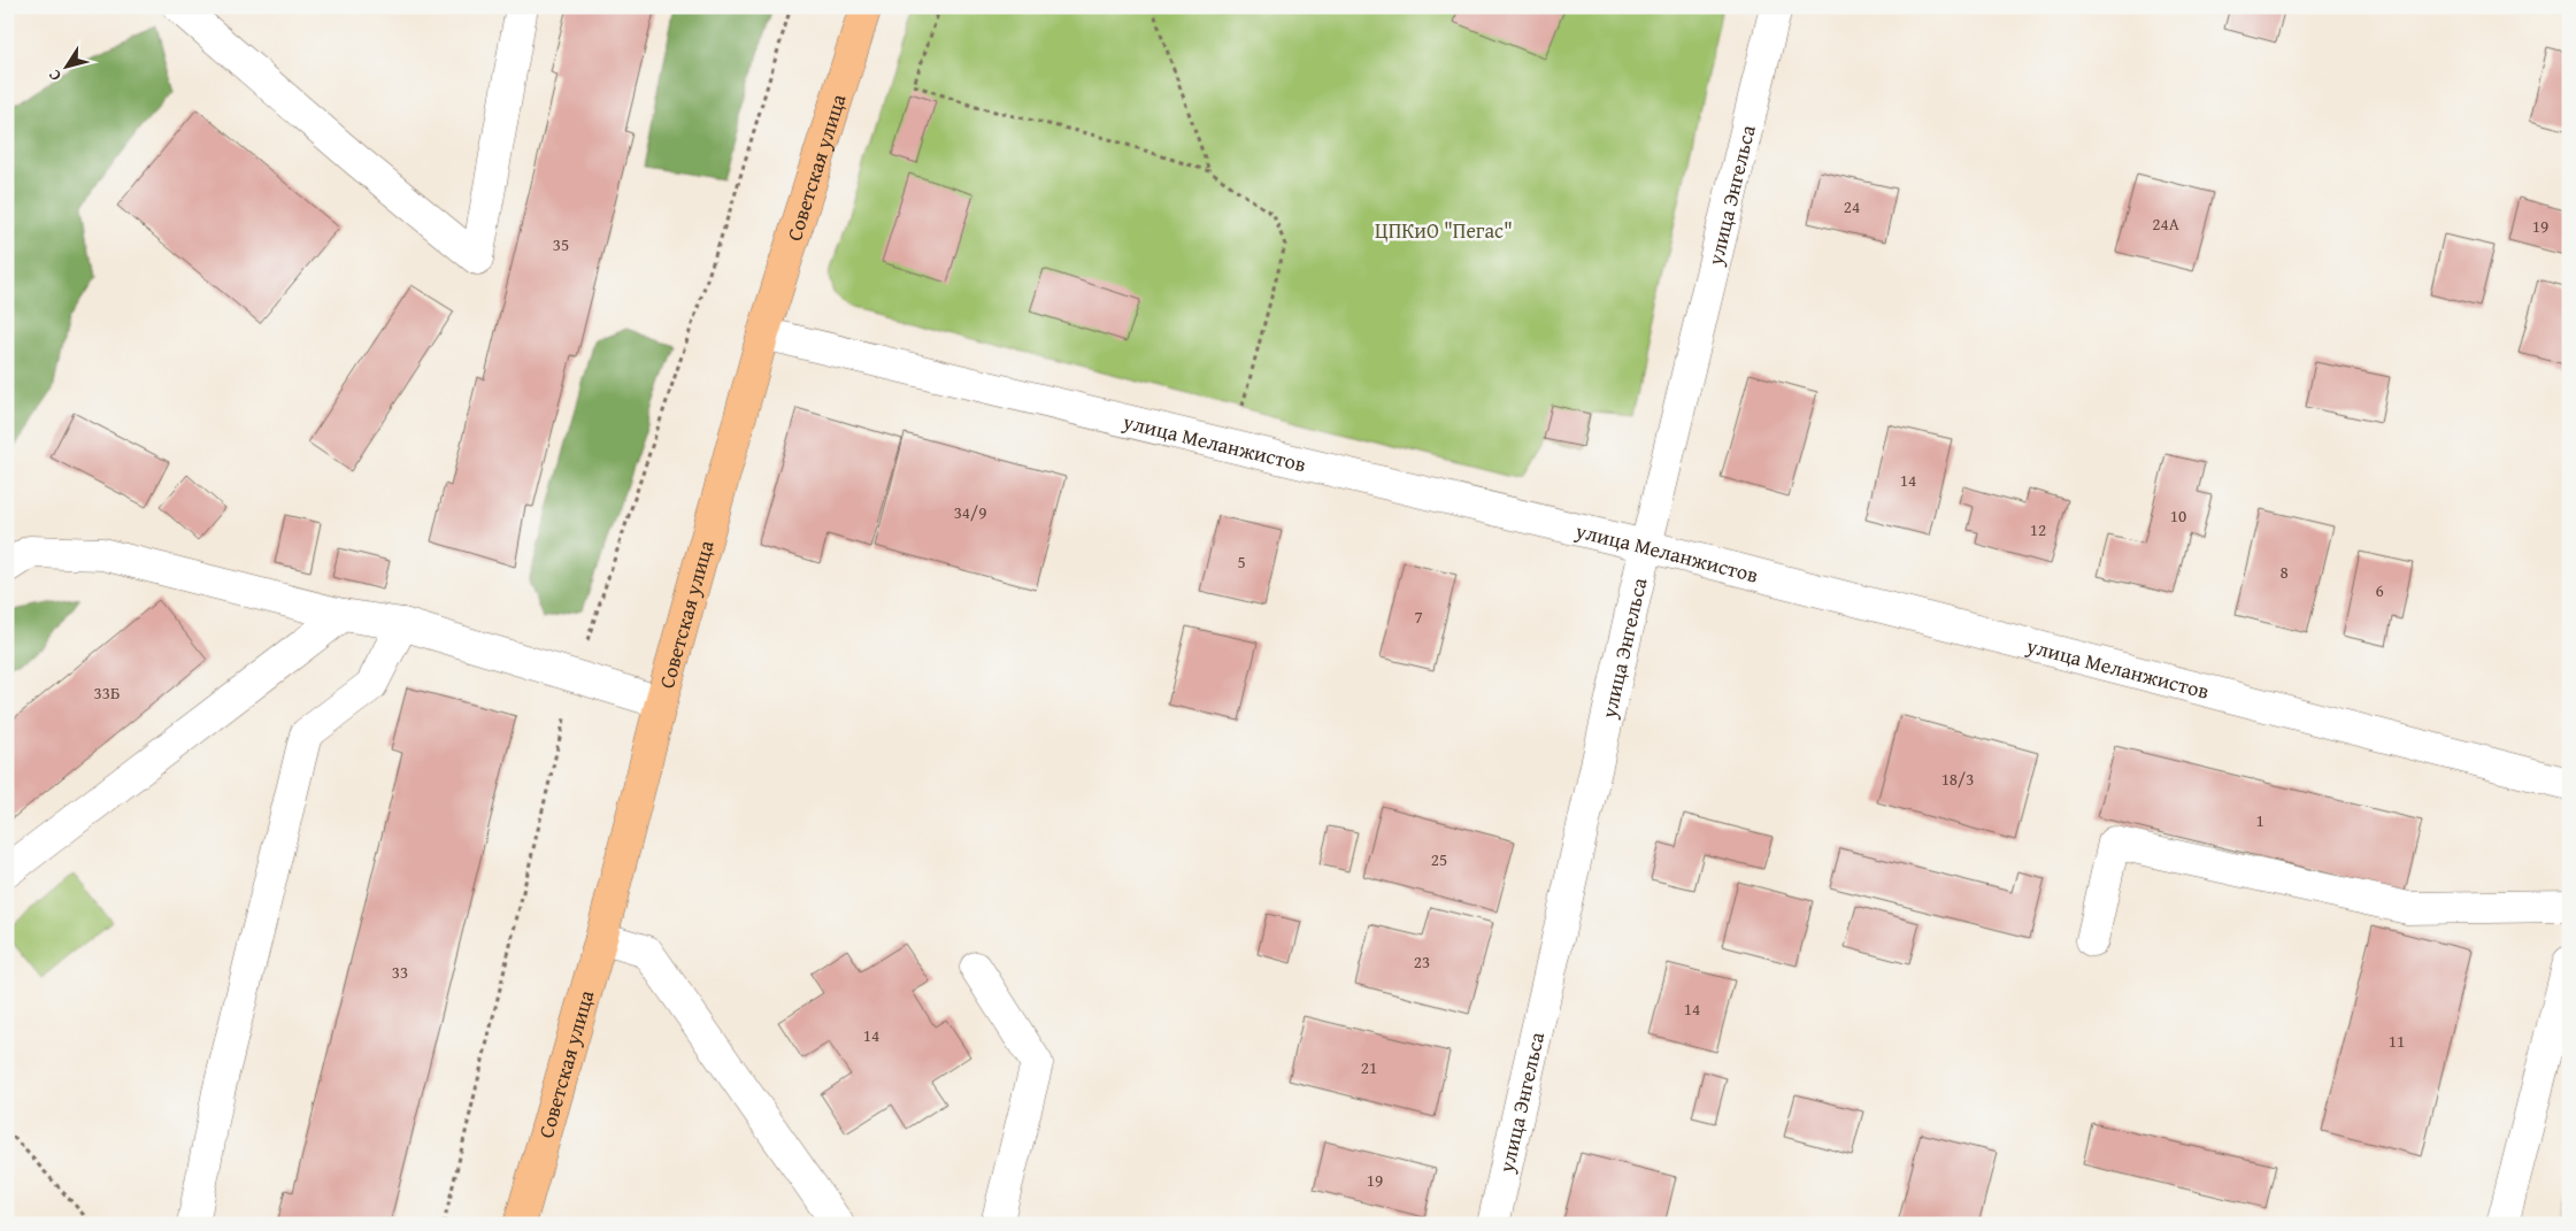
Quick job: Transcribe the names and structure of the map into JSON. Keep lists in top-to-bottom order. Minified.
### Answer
{"streets":{"main road":["Советская улица"],"street":["улица Энгельса","улица Меланжистов"]},"crossings":[["Советская улица","улица Меланжистов"],["улица Энгельса","улица Меланжистов"]],"parks":["ЦПКиО \"Пегас\""],"house_numbers":["24","24А","19","35","14","34/9","10","12","5","8","6","7","33Б","18/3","1","25","23","33","14","14","11","21","19"],"north":"bottom left"}
